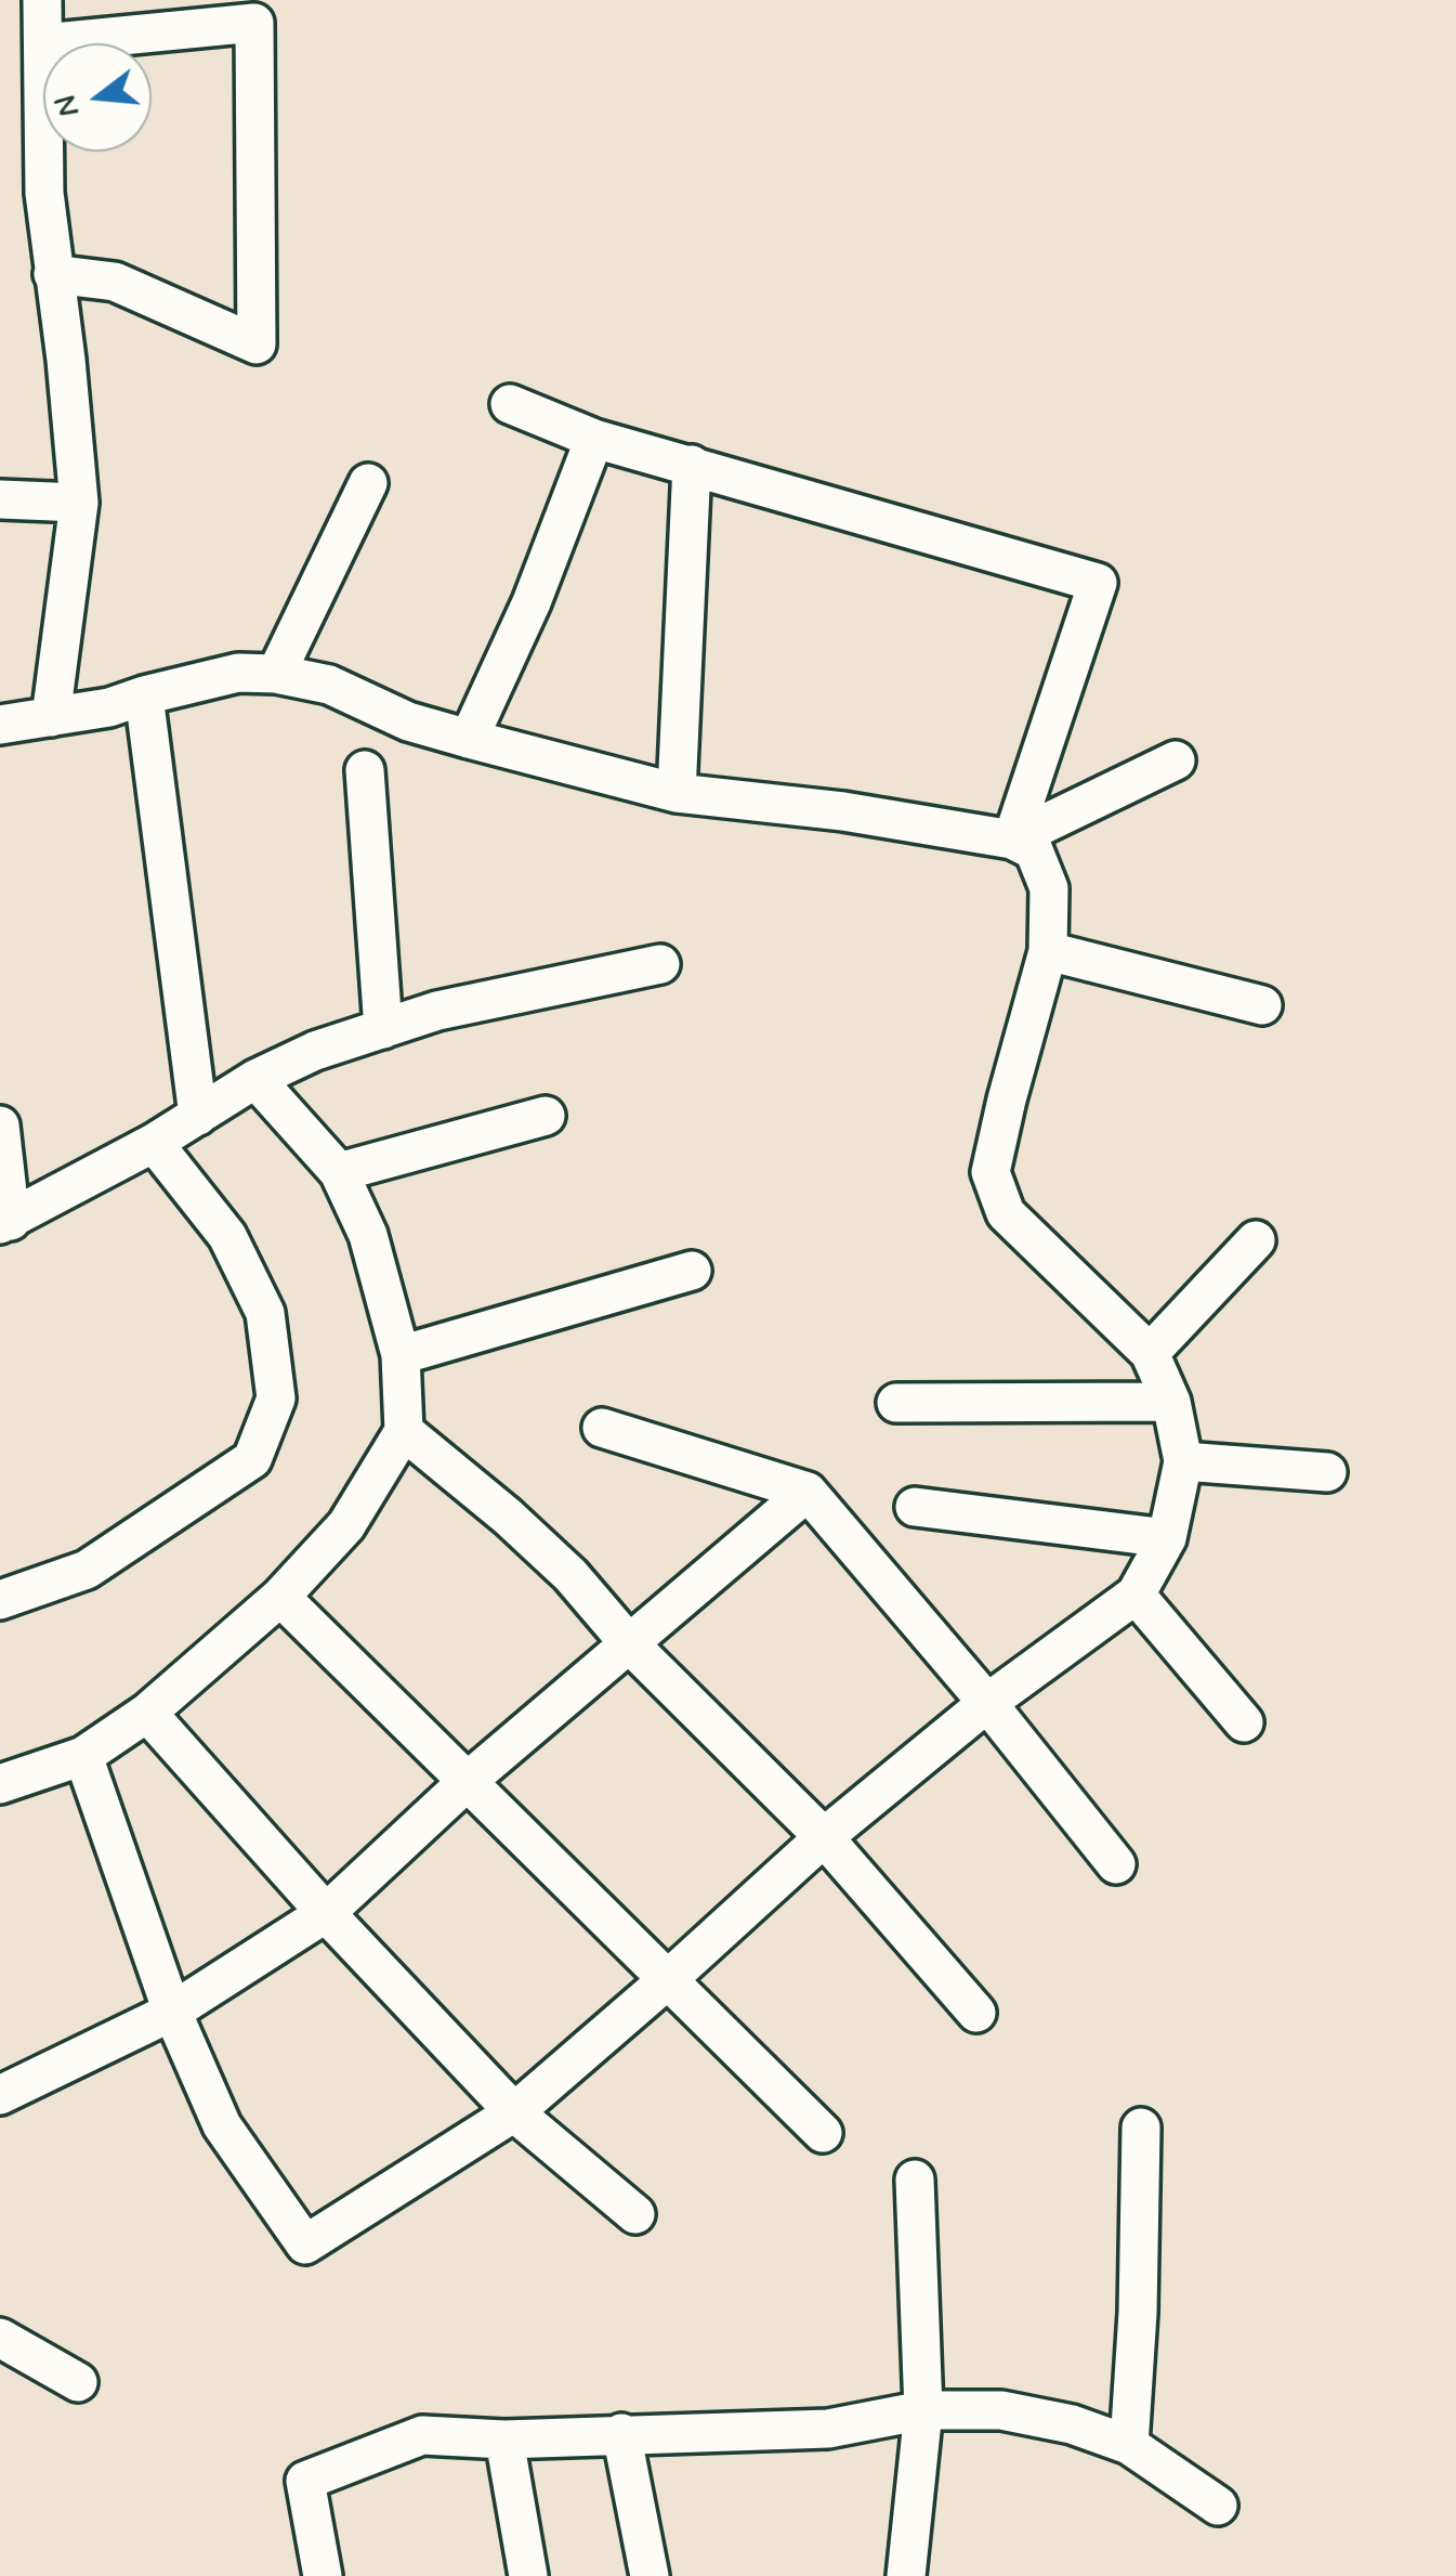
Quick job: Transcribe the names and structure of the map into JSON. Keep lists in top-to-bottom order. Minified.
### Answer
{"north":"left"}
